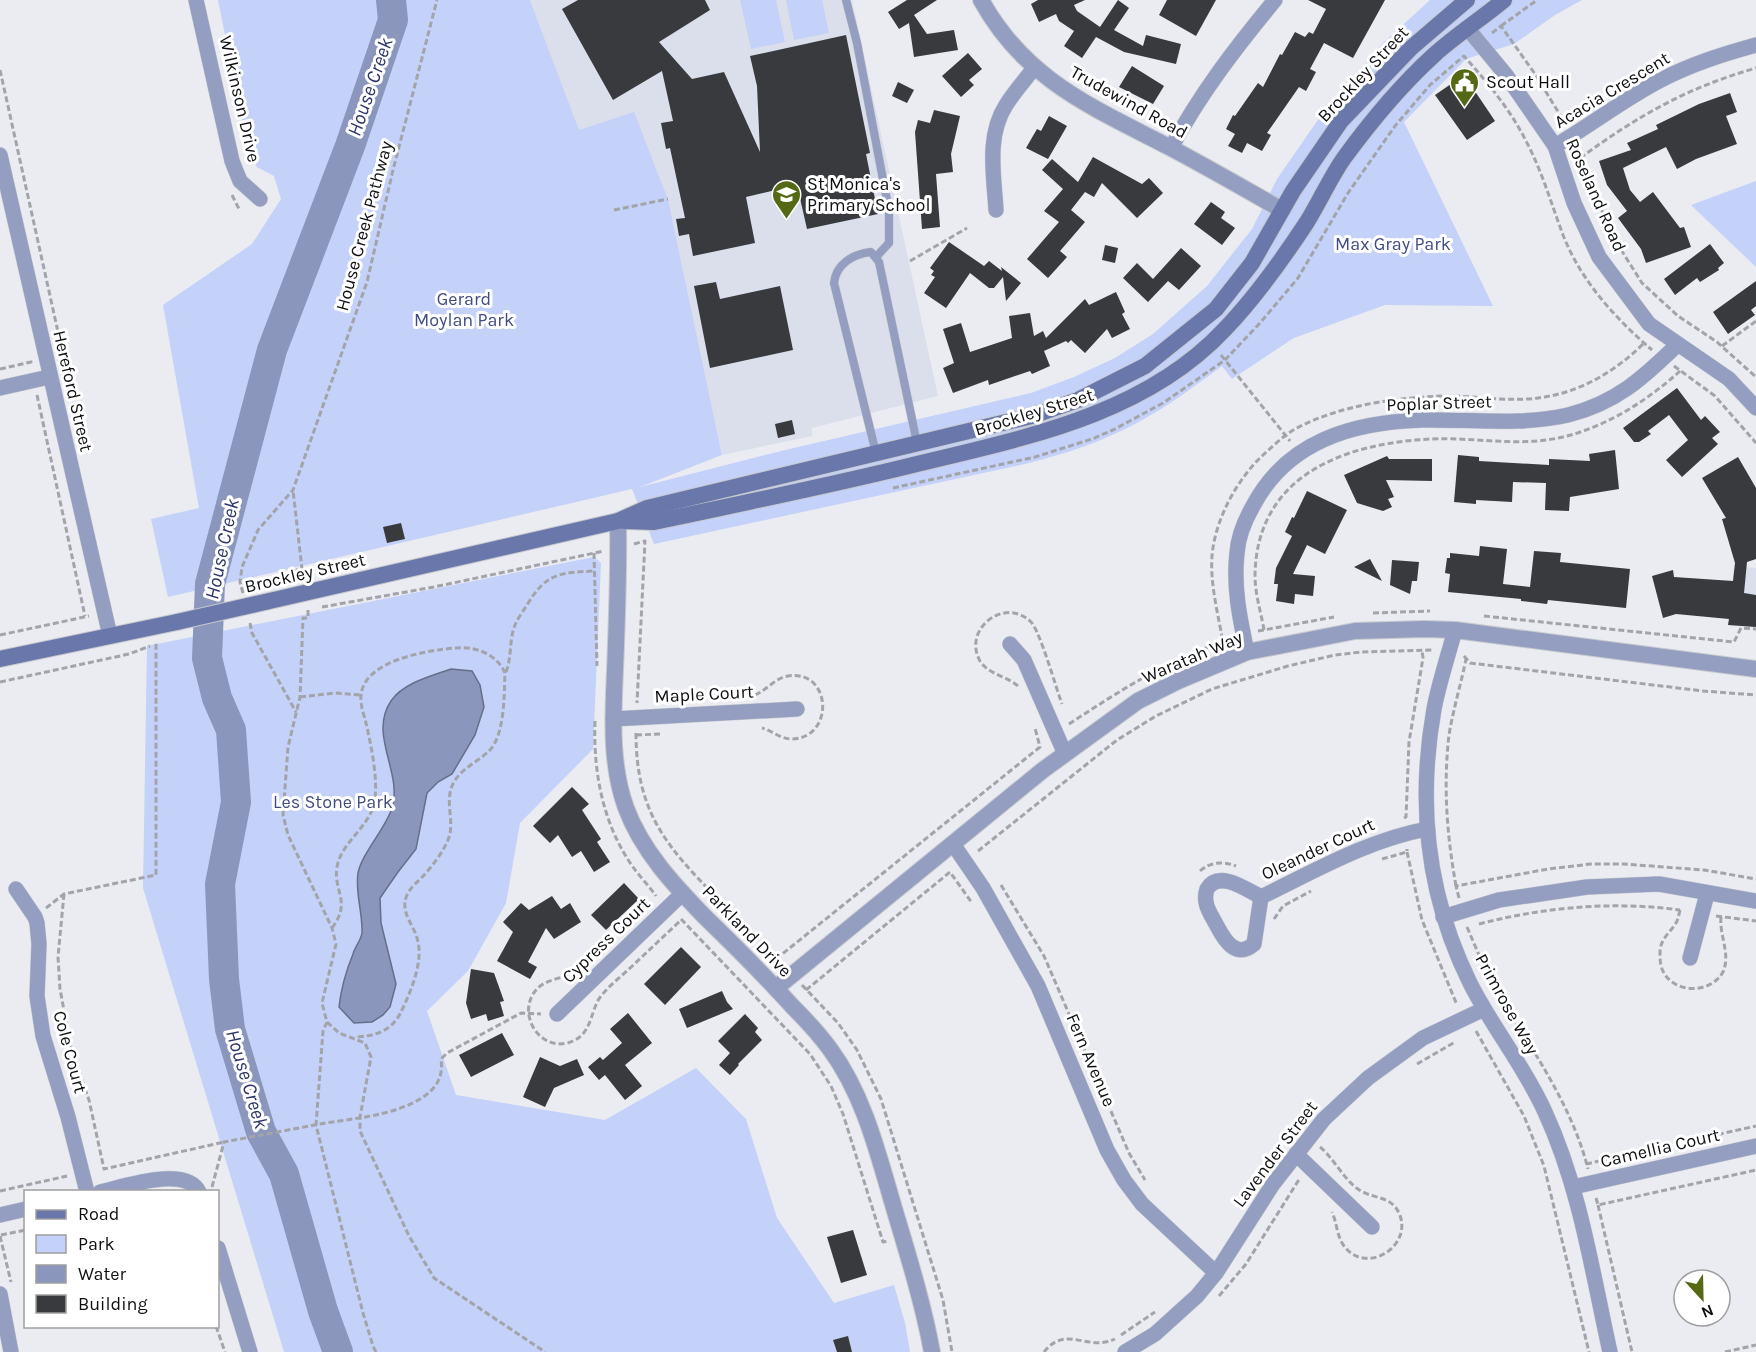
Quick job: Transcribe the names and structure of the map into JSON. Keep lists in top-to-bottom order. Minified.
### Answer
{"streets":{"main road":["Brockley Street"],"street":["Acacia Crescent","Wilkinson Drive","Trudewind Road","Roseland Road","Hereford Street","Poplar Street","Waratah Way","Maple Court","Oleander Court","Parkland Drive","Cypress Court","Primrose Way","Cole Court","Fern Avenue","Camellia Court","Lavender Street"],"path":["House Creek Pathway"]},"crossings":[["Brockley Street","Trudewind Road"],["Brockley Street","Roseland Road"],["Brockley Street","Hereford Street"],["Brockley Street","Parkland Drive"],["Acacia Crescent","Roseland Road"],["Roseland Road","Poplar Street"],["Poplar Street","Waratah Way"],["Waratah Way","Parkland Drive"],["Waratah Way","Primrose Way"],["Waratah Way","Fern Avenue"],["Maple Court","Parkland Drive"],["Oleander Court","Primrose Way"],["Parkland Drive","Cypress Court"],["Primrose Way","Camellia Court"],["Primrose Way","Lavender Street"],["Fern Avenue","Lavender Street"]],"water":["House Creek"],"parks":["Max Gray Park","Gerard Moylan Park","Les Stone Park"],"places":{"public building":["Scout Hall"],"school or university":["St Monica's Primary School"]},"legend":["Road","Park","Water","Building"],"north":"bottom"}
